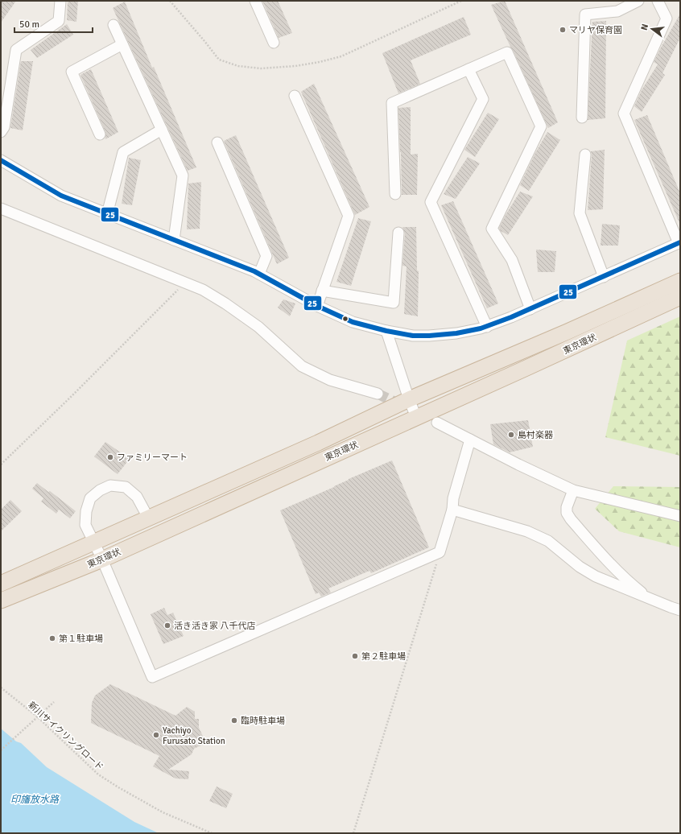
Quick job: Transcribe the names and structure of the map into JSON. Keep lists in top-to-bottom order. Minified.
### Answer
{"streets":{"highway":["東京環状"],"path":["新川サイクリングロード"]},"water":["印旛放水路"],"places":["マリヤ保育園","島村楽器","ファミリーマート","活き活き家 八千代店","第１駐車場","第２駐車場","臨時駐車場","Yachiyo Furusato Station"],"lines":["transit line 25"],"scale_bar":"50 m","north":"left"}
